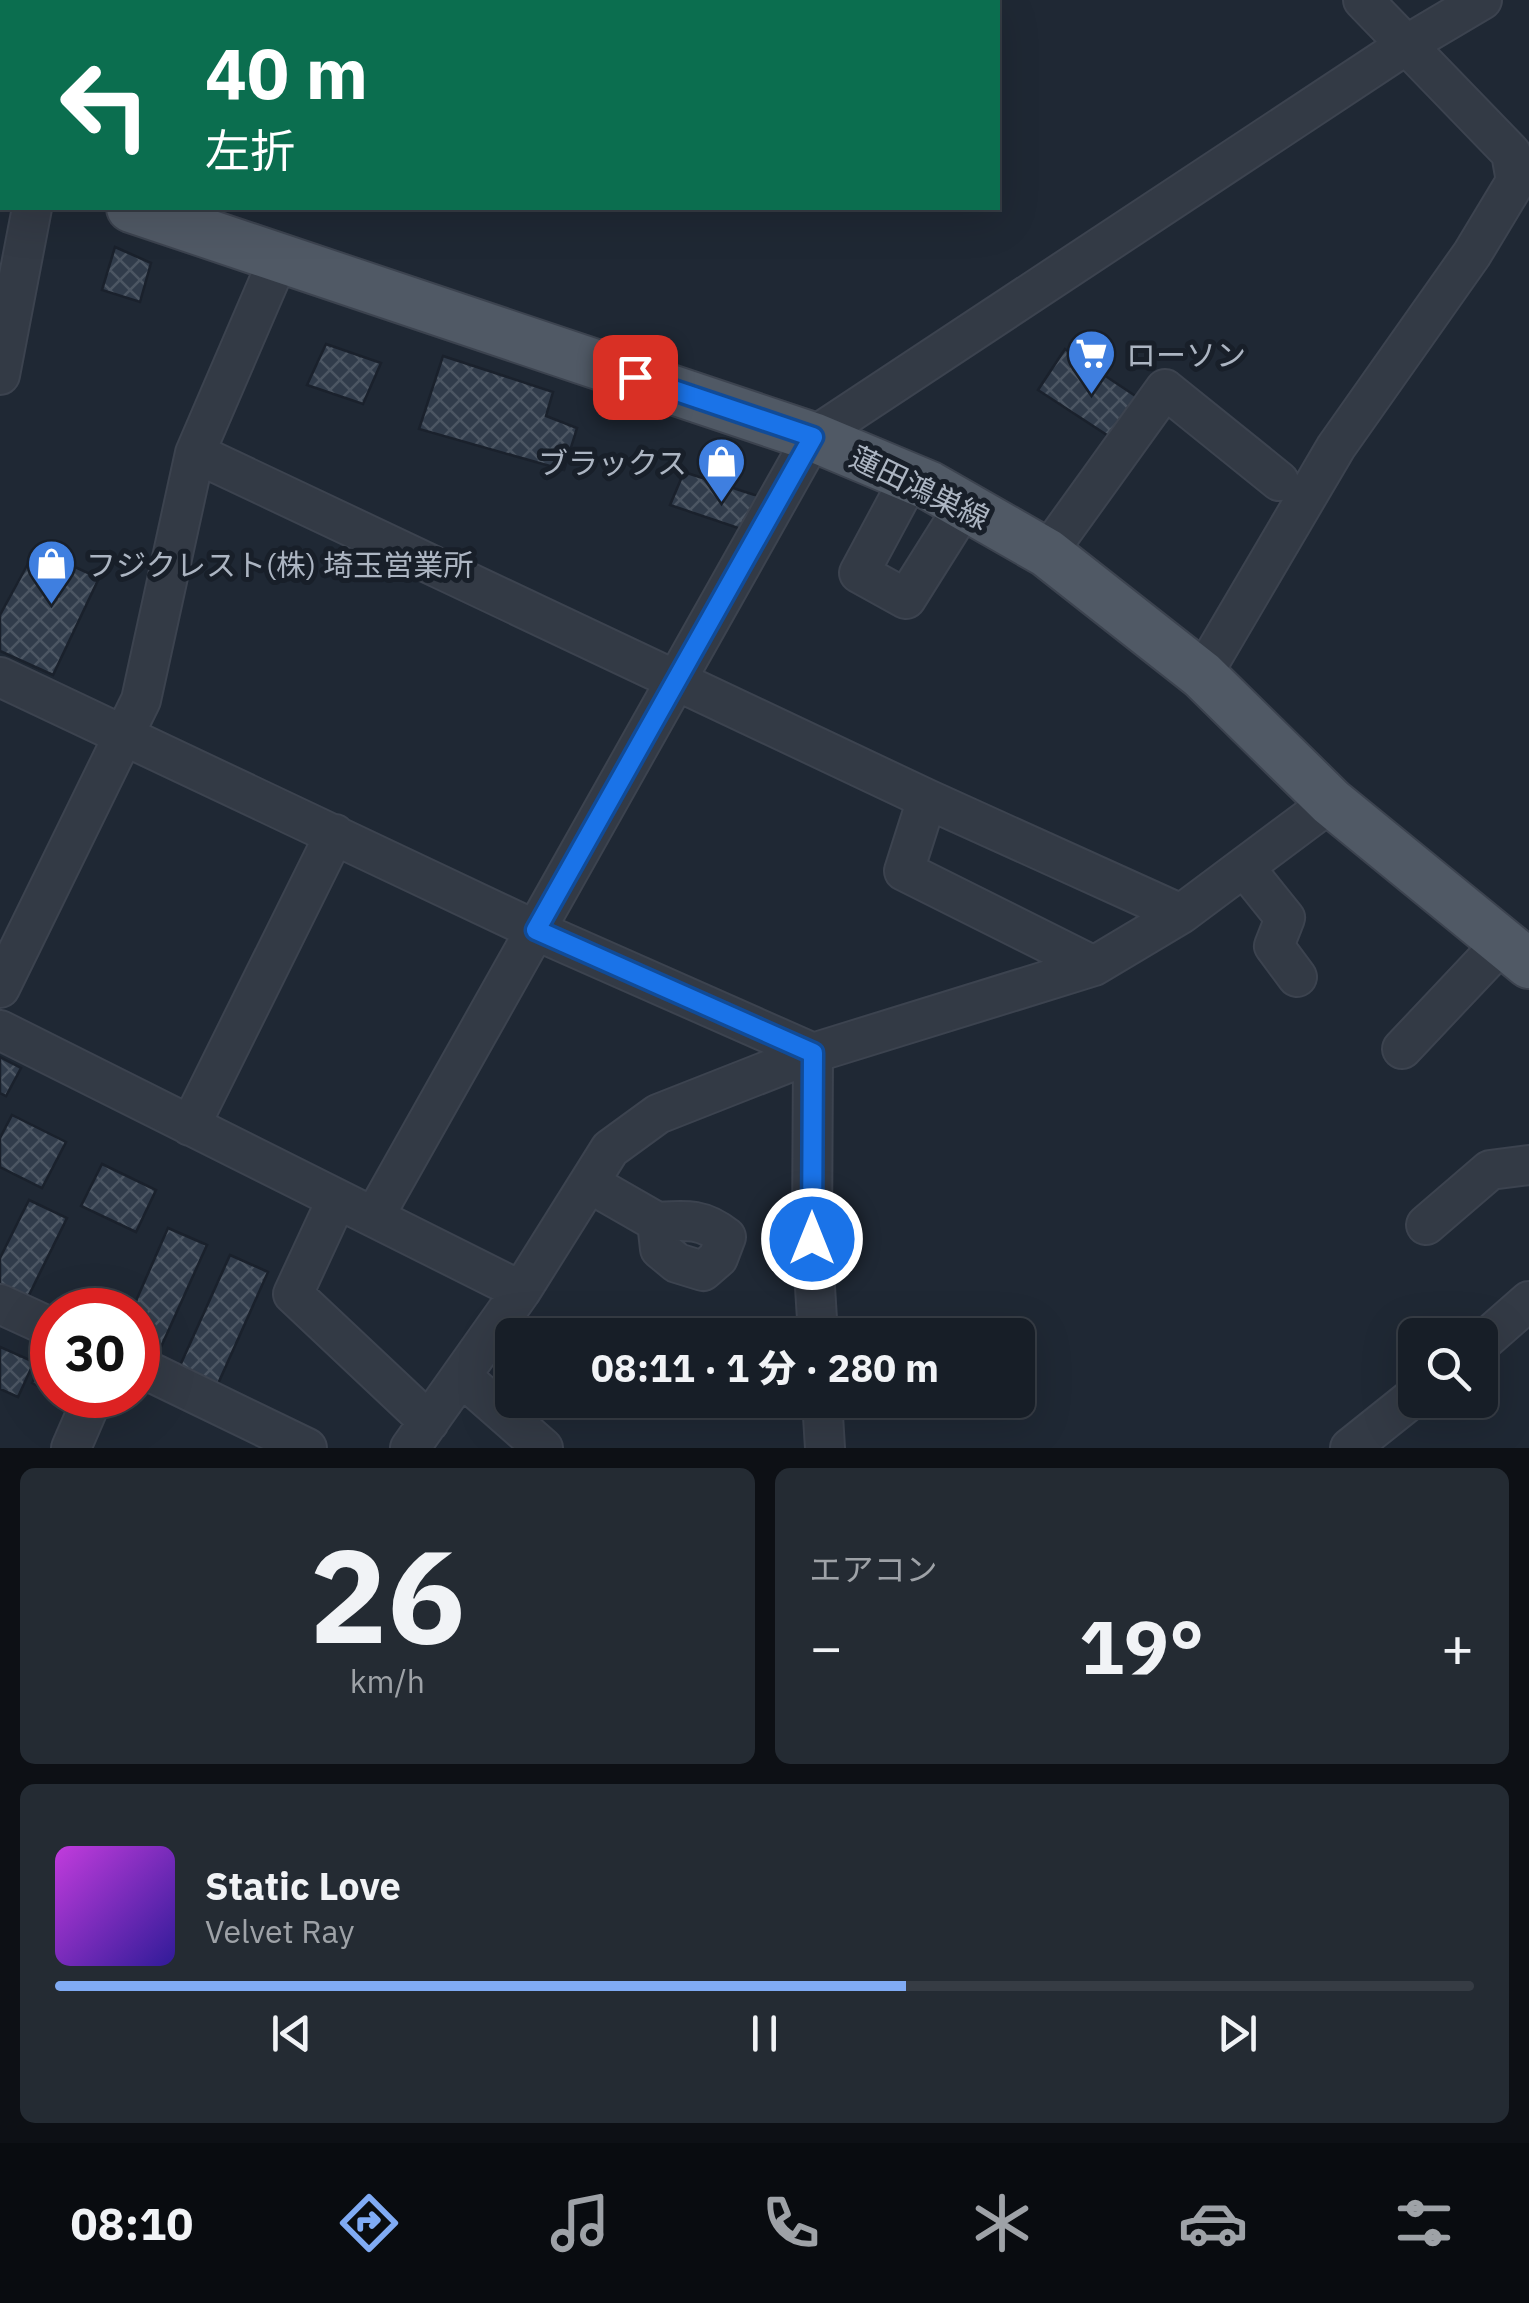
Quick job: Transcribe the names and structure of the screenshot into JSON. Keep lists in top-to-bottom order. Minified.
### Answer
{"streets":{"main road":["蓮田鴻巣線"]},"places":{"supermarket":["ローソン"],"shop":["ブラックス","フジクレスト(株) 埼玉営業所"]},"page":{"turn":["40 m","左折"],"limit":"30","trip":"08:11 · 1 分 · 280 m","tile":[["26","km/h"],"エアコン"],"heat":["−","19°","+"],"song":["Static Love","Velvet Ray"],"tabs":"08:10"}}
